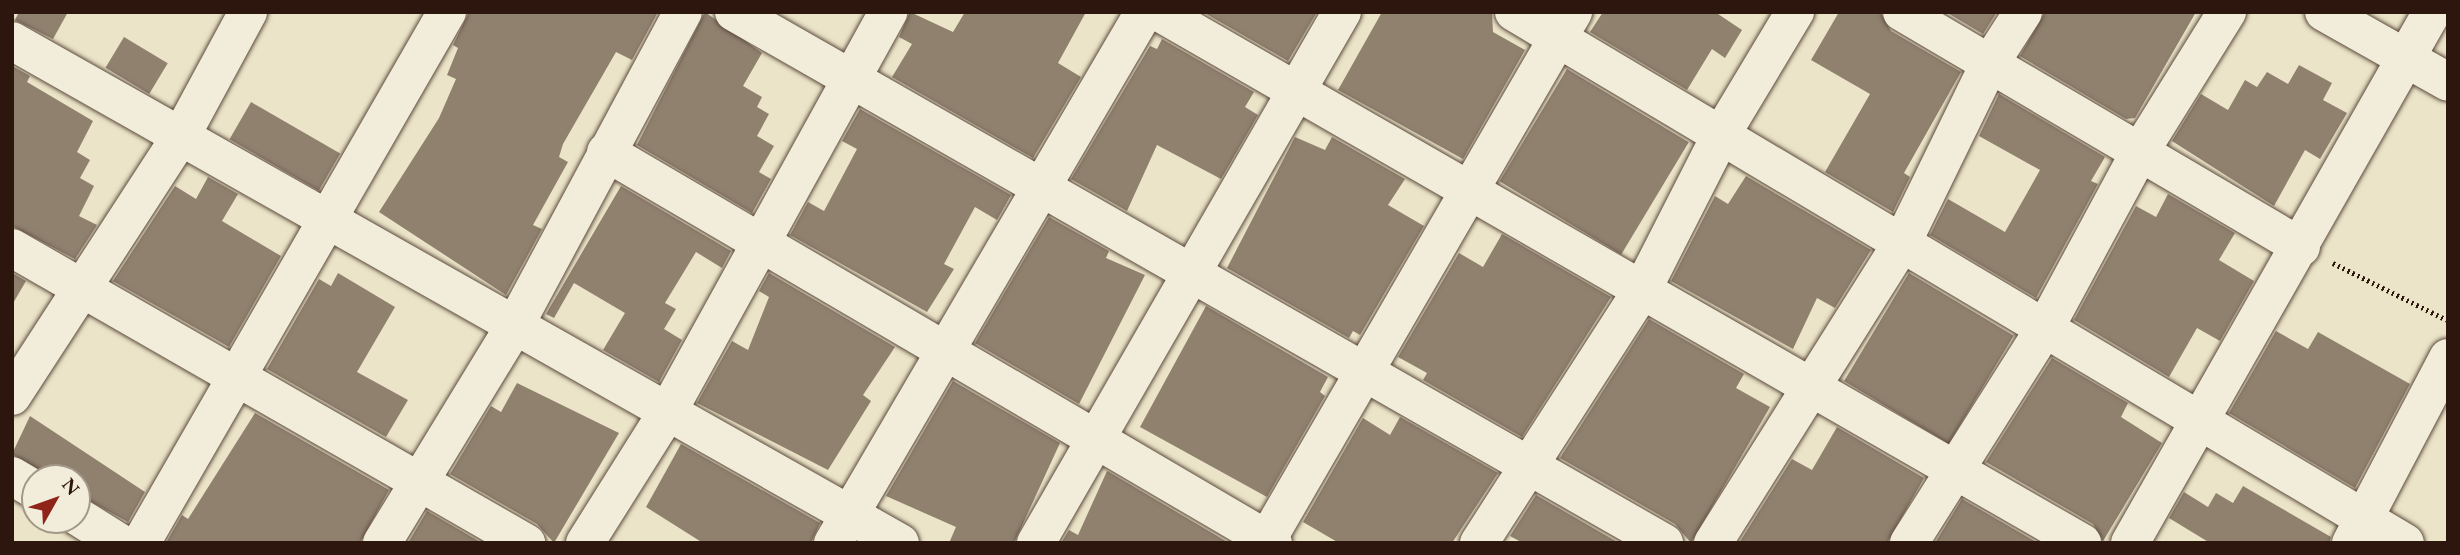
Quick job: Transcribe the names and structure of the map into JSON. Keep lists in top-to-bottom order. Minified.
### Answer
{"north":"top right"}
